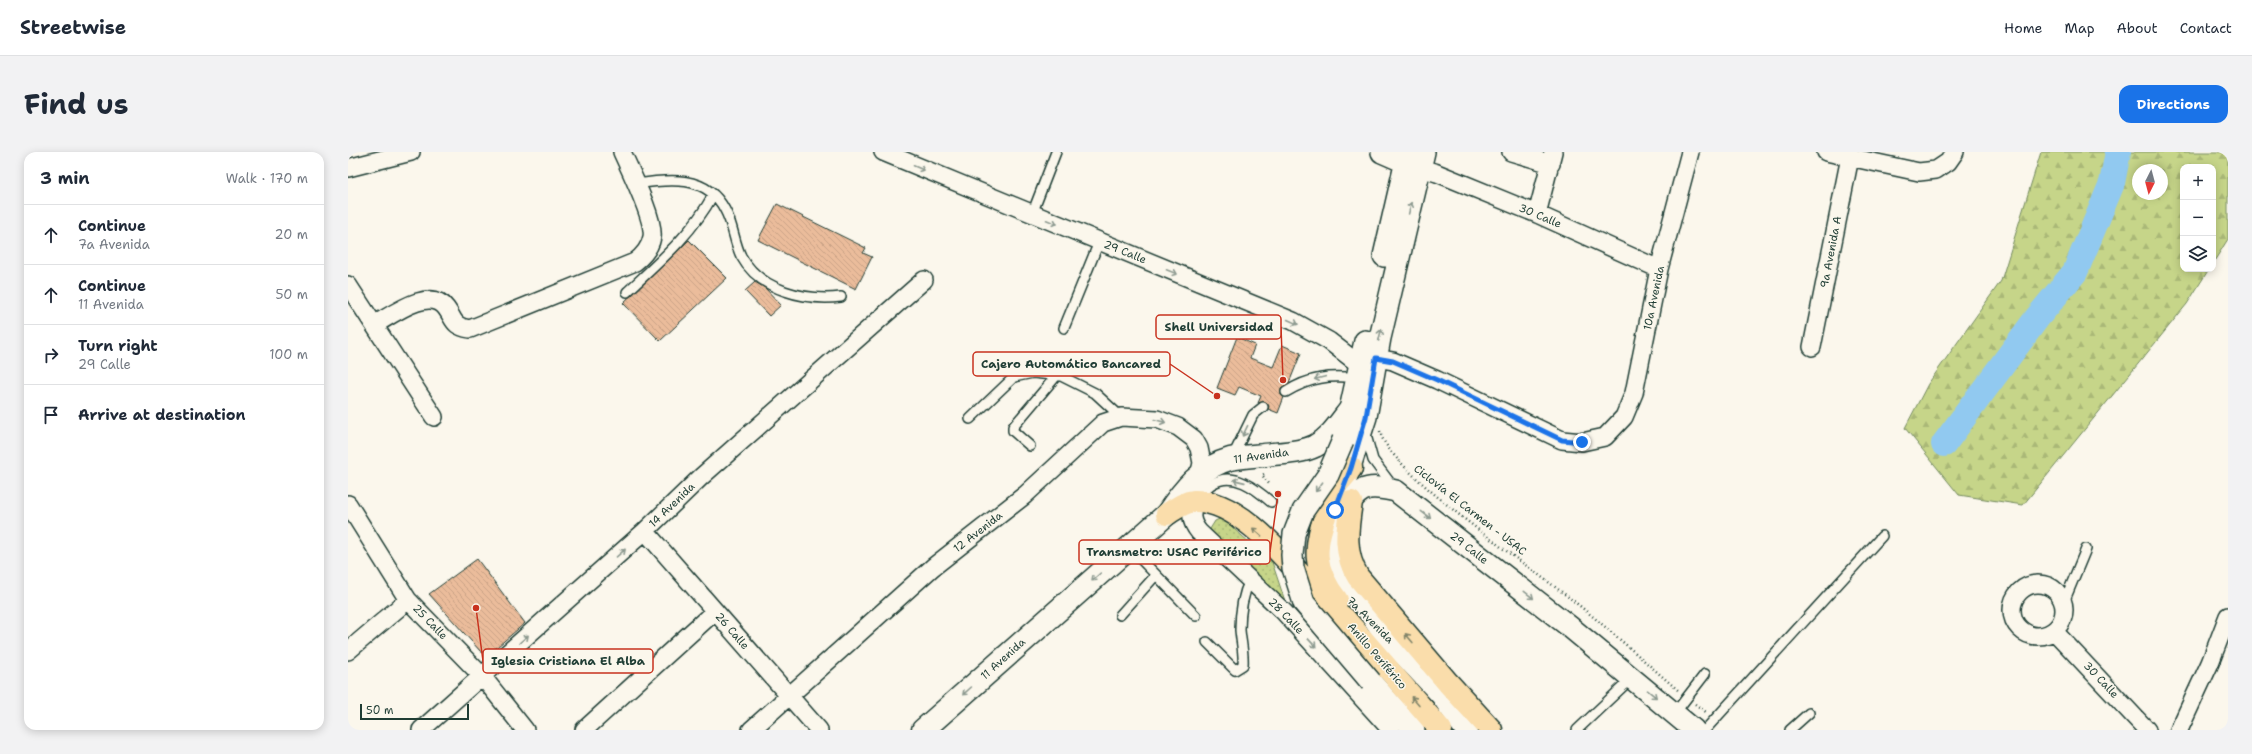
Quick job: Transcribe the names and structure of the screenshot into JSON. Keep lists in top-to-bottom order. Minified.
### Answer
{"streets":{"main road":["11 Avenida","7a Avenida","Anillo Periférico"],"street":["30 Calle","29 Calle","9a Avenida A","10a Avenida","14 Avenida","12 Avenida","28 Calle","25 Calle","26 Calle"],"path":["Ciclovía El Carmen - USAC"]},"crossings":[["30 Calle","10a Avenida"],["30 Calle","11 Avenida"],["29 Calle","10a Avenida"],["29 Calle","11 Avenida"],["29 Calle","Ciclovía El Carmen - USAC"],["29 Calle","7a Avenida"],["11 Avenida","Ciclovía El Carmen - USAC"],["11 Avenida","12 Avenida"],["11 Avenida","7a Avenida"],["11 Avenida","Anillo Periférico"],["14 Avenida","25 Calle"],["14 Avenida","26 Calle"],["Ciclovía El Carmen - USAC","Anillo Periférico"],["12 Avenida","26 Calle"],["28 Calle","Anillo Periférico"]],"one_way":["29 Calle","28 Calle"],"places":["Shell Universidad","Cajero Automático Bancared","Transmetro: USAC Periférico","Iglesia Cristiana El Alba"],"scale_bar":"50 m","north":"bottom","page":{"header":"Streetwise","nav":["Home","Map","About","Contact"],"title":"Find us","buttons":"Directions","heading":["3 min","Walk · 170 m"],"map_buttons":["+","−"],"list":[["Continue","7a Avenida","20 m"],["Continue","11 Avenida","50 m"],["Turn right","29 Calle","100 m"],"Arrive at destination"],"scale":"50 m"}}
